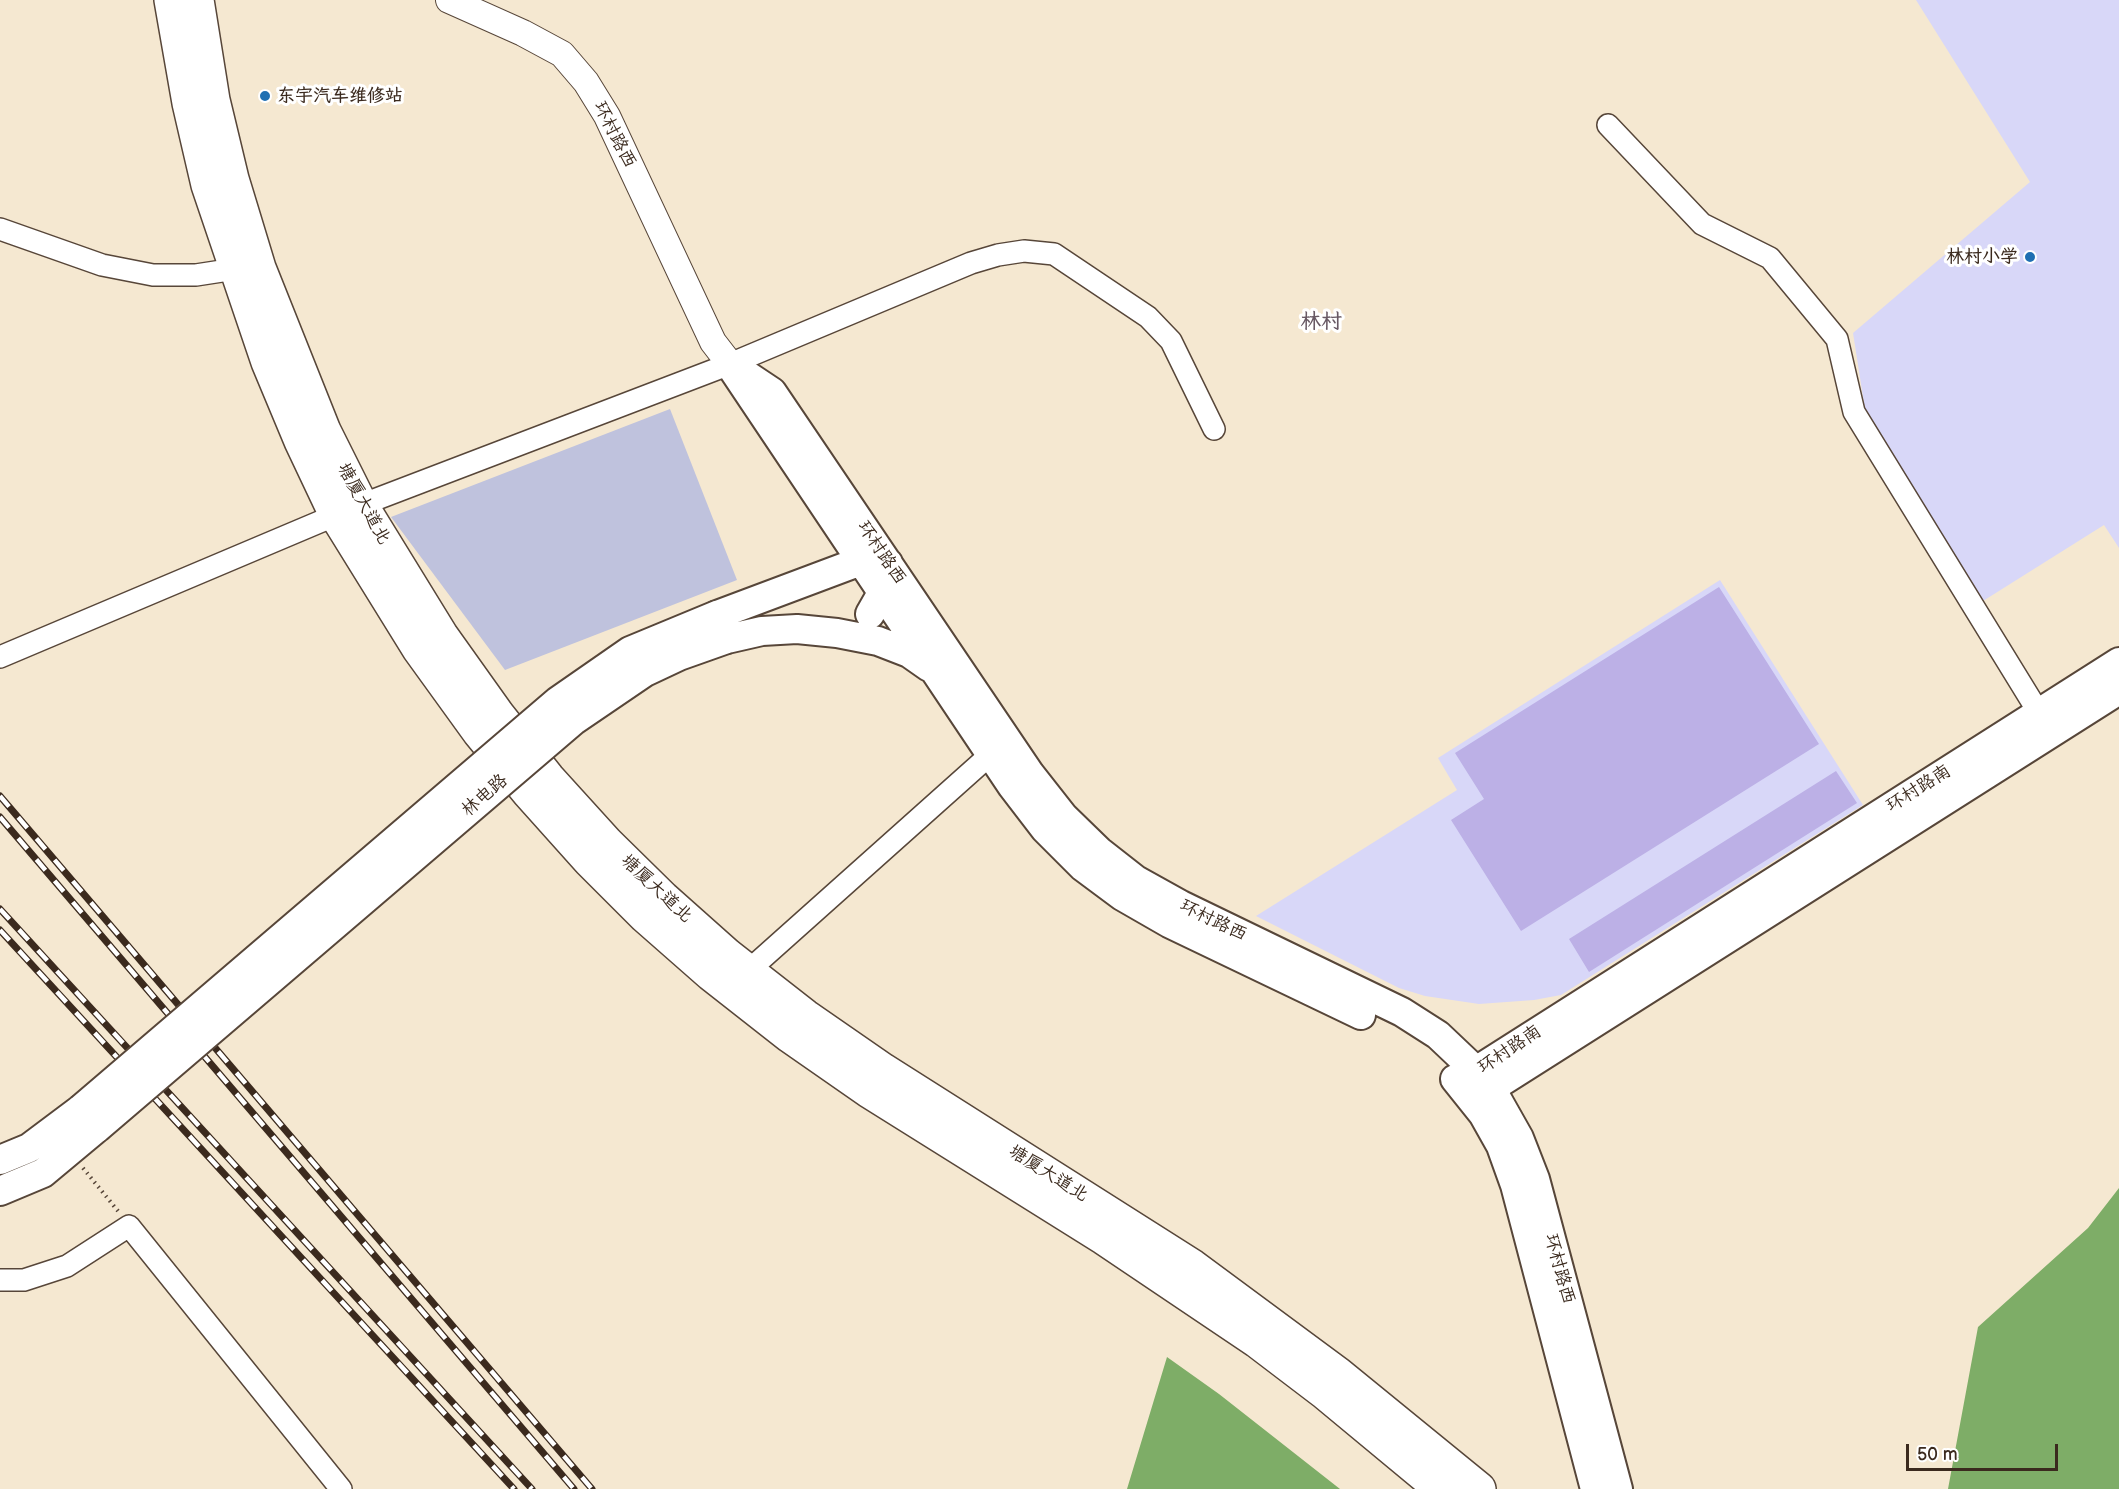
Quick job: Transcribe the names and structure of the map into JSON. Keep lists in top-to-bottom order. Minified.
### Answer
{"streets":{"main road":["环村路西","塘厦大道北","环村路南","林电路"]},"crossings":[["环村路西","环村路南"],["环村路西","林电路"]],"districts":["林村"],"places":["东宇汽车维修站","林村小学"],"scale_bar":"50 m"}
